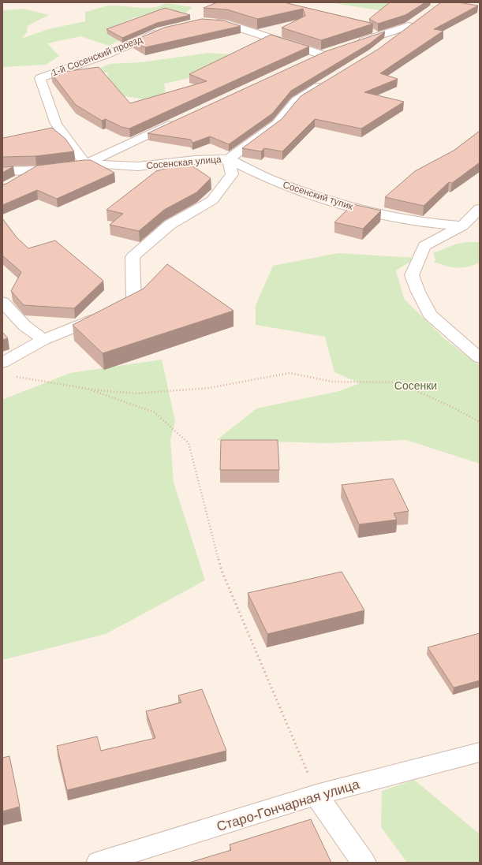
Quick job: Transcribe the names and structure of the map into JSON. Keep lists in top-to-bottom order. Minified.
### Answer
{"streets":{"street":["1-й Сосенский проезд","Сосенская улица","Сосенский тупик","Старо-Гончарная улица"]},"crossings":[["1-й Сосенский проезд","Сосенская улица"],["Сосенская улица","Сосенский тупик"]],"parks":["Сосенки"]}
